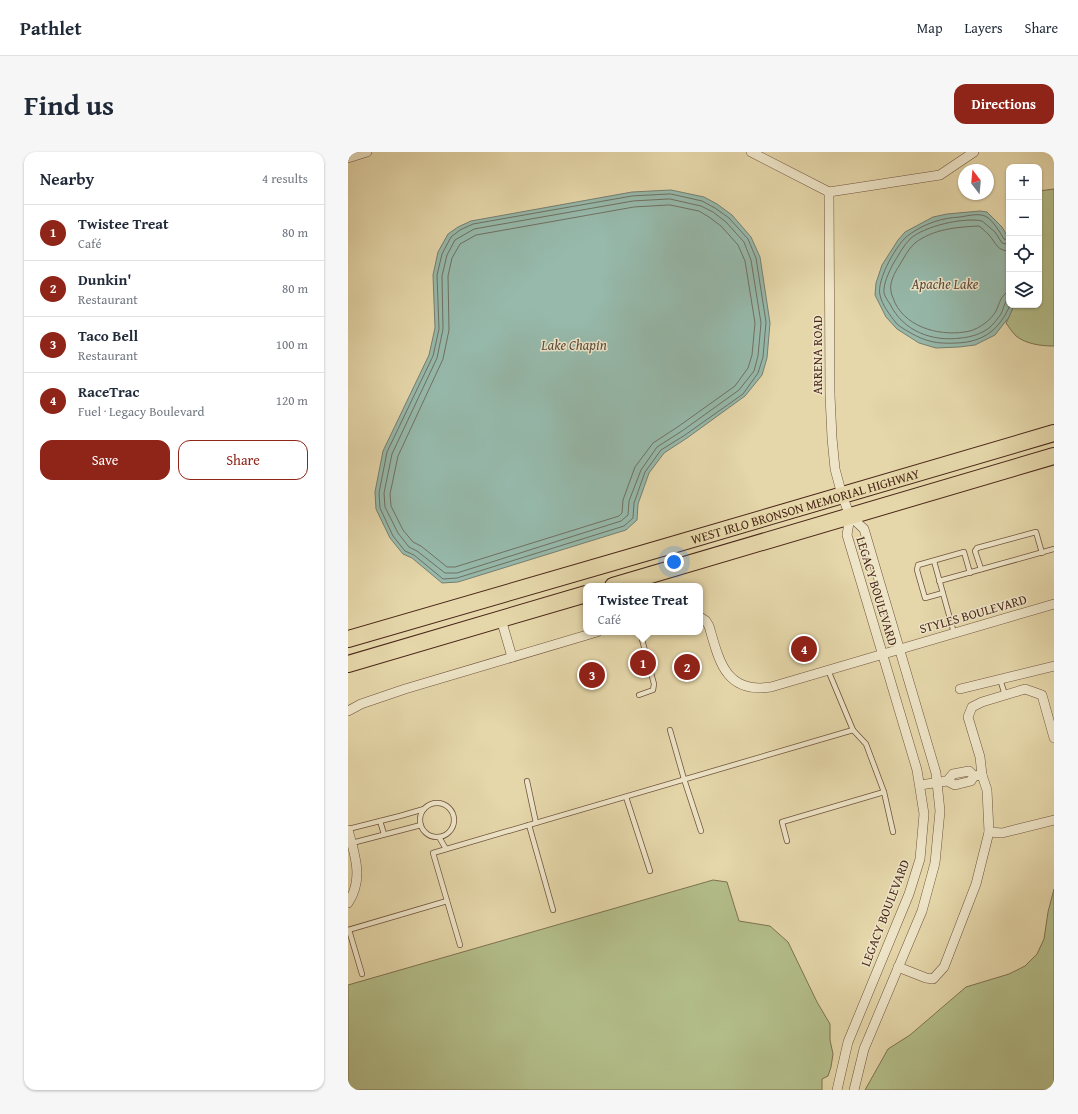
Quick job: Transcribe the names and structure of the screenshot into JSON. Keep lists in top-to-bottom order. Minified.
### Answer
{"streets":{"highway":["WEST IRLO BRONSON MEMORIAL HIGHWAY"],"street":["ARRENA ROAD","LEGACY BOULEVARD","STYLES BOULEVARD"]},"crossings":[["ARRENA ROAD","WEST IRLO BRONSON MEMORIAL HIGHWAY"],["ARRENA ROAD","LEGACY BOULEVARD"],["WEST IRLO BRONSON MEMORIAL HIGHWAY","LEGACY BOULEVARD"],["LEGACY BOULEVARD","STYLES BOULEVARD"]],"water":["Apache Lake","Lake Chapin"],"north":"top","page":{"header":"Pathlet","nav":["Map","Layers","Share"],"title":"Find us","buttons":["Directions",["Save","Share"]],"heading":["Nearby","4 results"],"map_buttons":["+","−"],"list":[{"mark":"1","name":"Twistee Treat","note":"Café","value":"80 m"},{"mark":"2","name":"Dunkin'","note":"Restaurant","value":"80 m"},{"mark":"3","name":"Taco Bell","note":"Restaurant","value":"100 m"},{"mark":"4","name":"RaceTrac","note":"Fuel · Legacy Boulevard","value":"120 m"}],"popup":["Twistee Treat","Café"],"pins":["4","1","2","3"]}}
